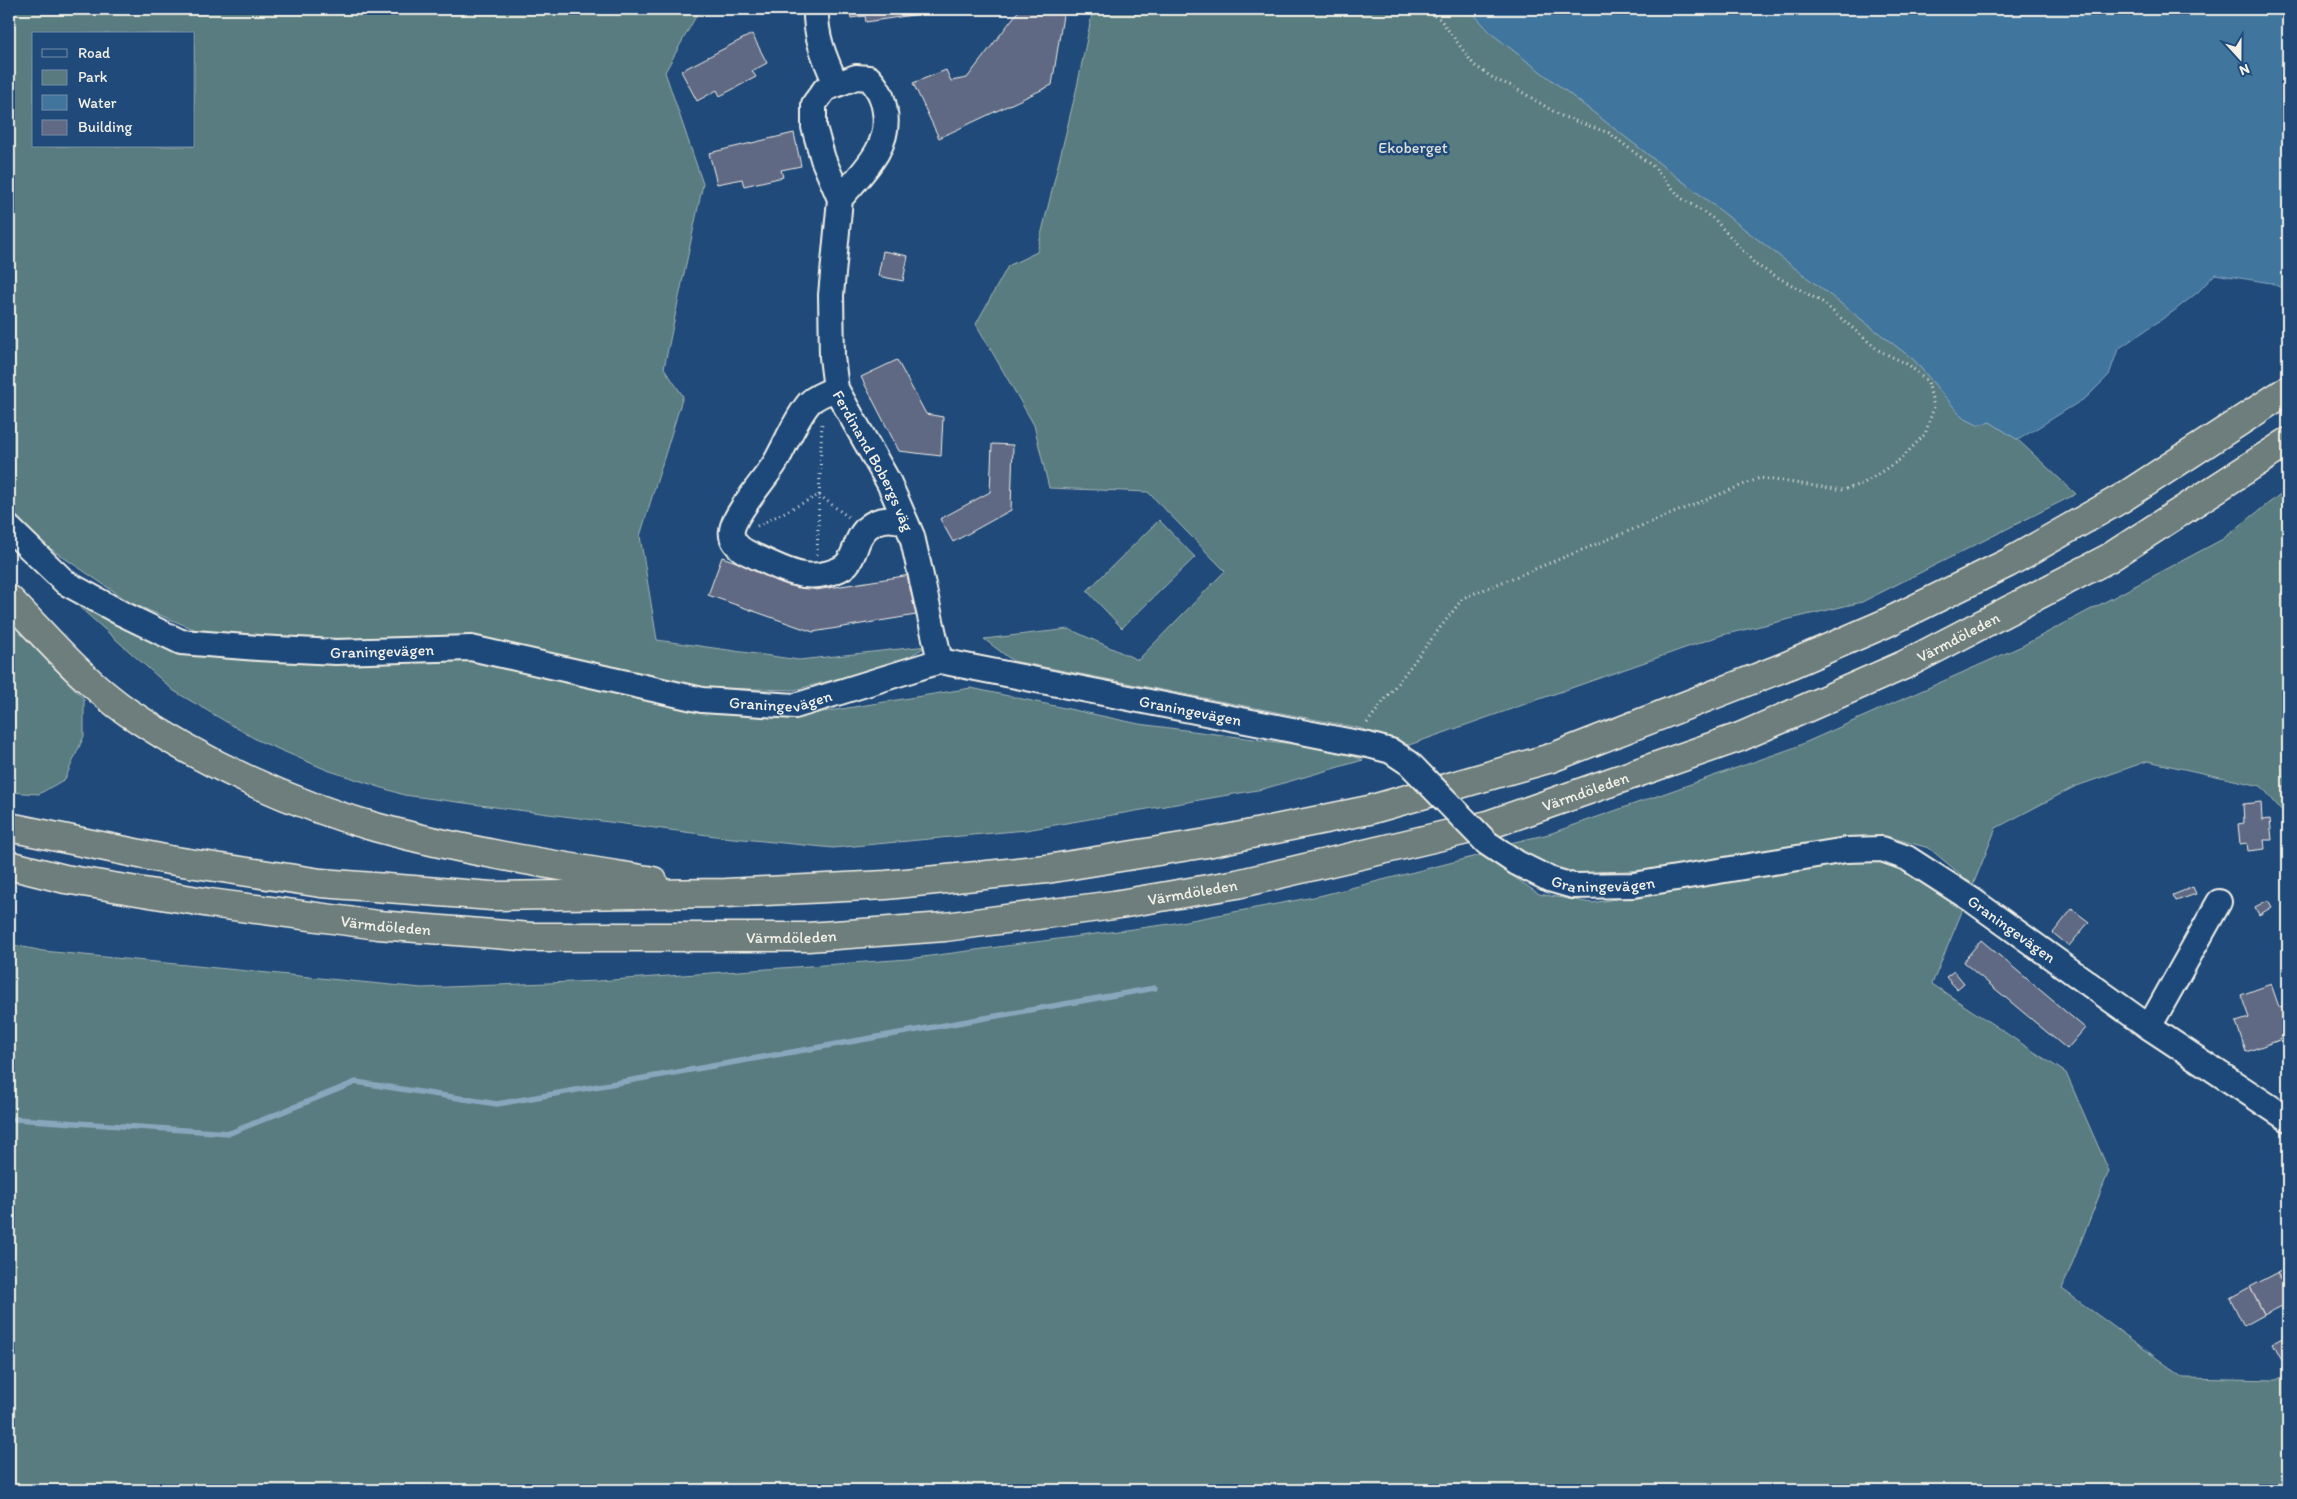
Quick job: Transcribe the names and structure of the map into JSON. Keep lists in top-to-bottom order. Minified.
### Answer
{"streets":{"highway":["Värmdöleden"],"street":["Ferdinand Bobergs väg","Graningevägen"]},"crossings":[["Ferdinand Bobergs väg","Graningevägen"]],"parks":["Ekoberget"],"legend":["Road","Park","Water","Building"],"north":"bottom"}
